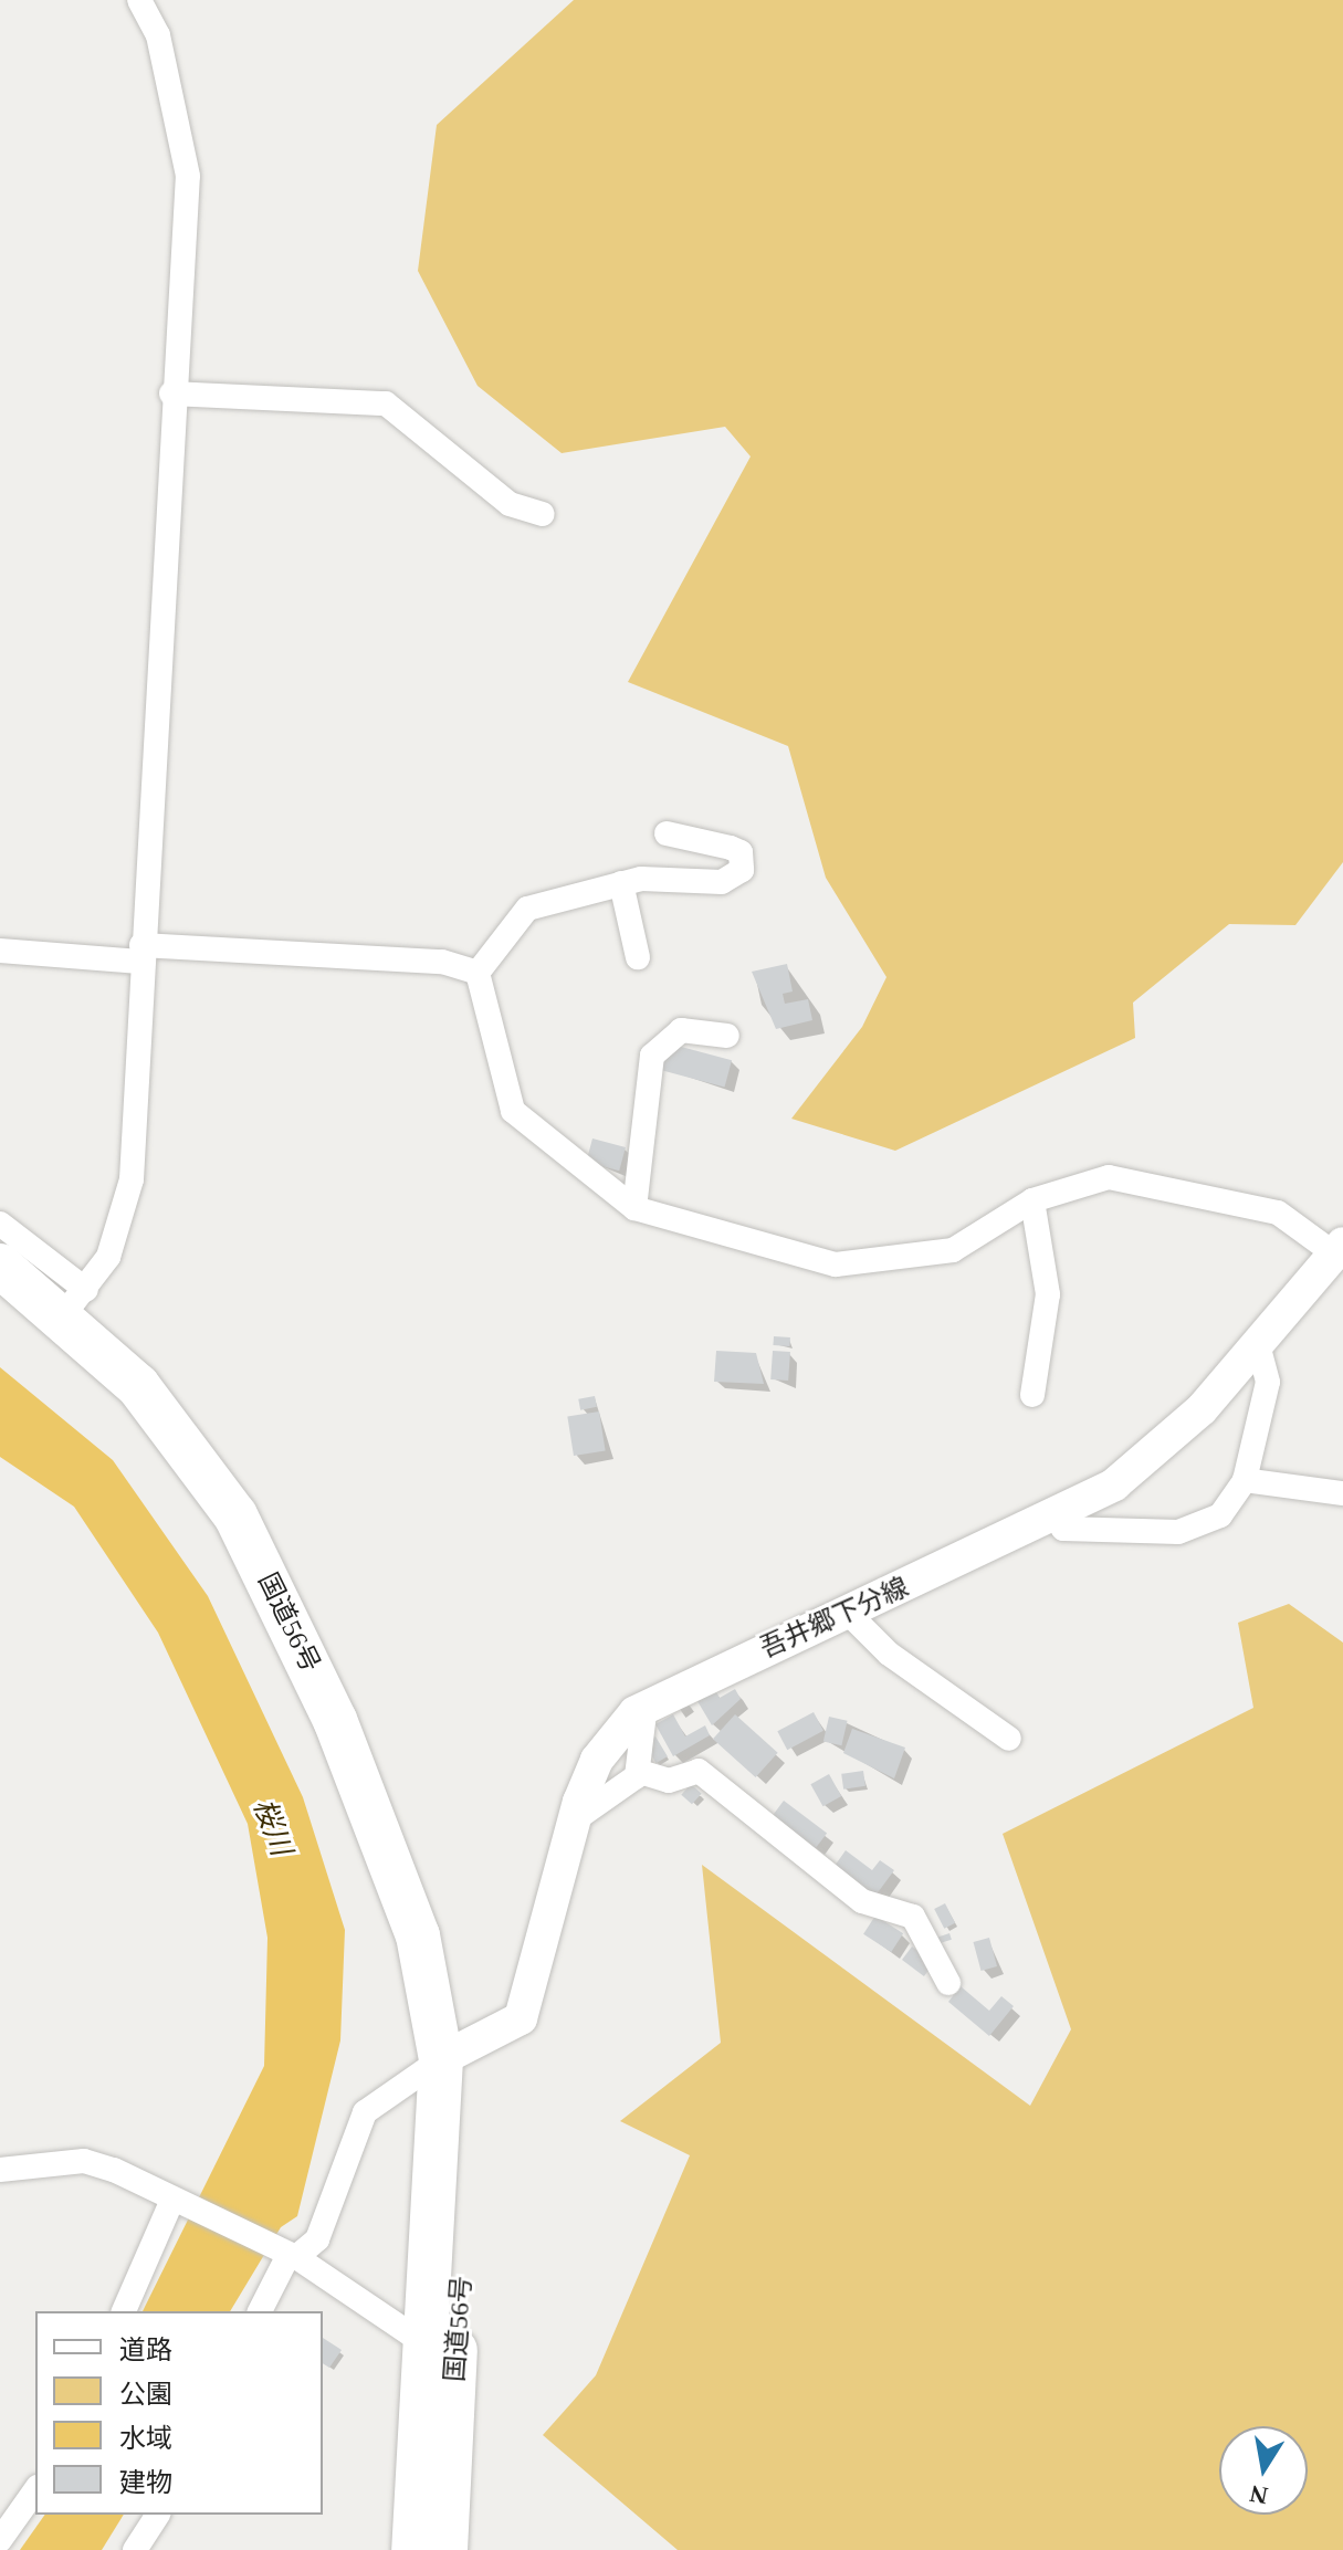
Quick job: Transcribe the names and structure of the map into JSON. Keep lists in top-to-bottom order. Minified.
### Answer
{"streets":{"highway":["国道56号"],"main road":["吾井郷下分線"]},"crossings":[["吾井郷下分線","国道56号"]],"water":["桜川"],"legend":["道路","公園","水域","建物"],"north":"bottom"}
